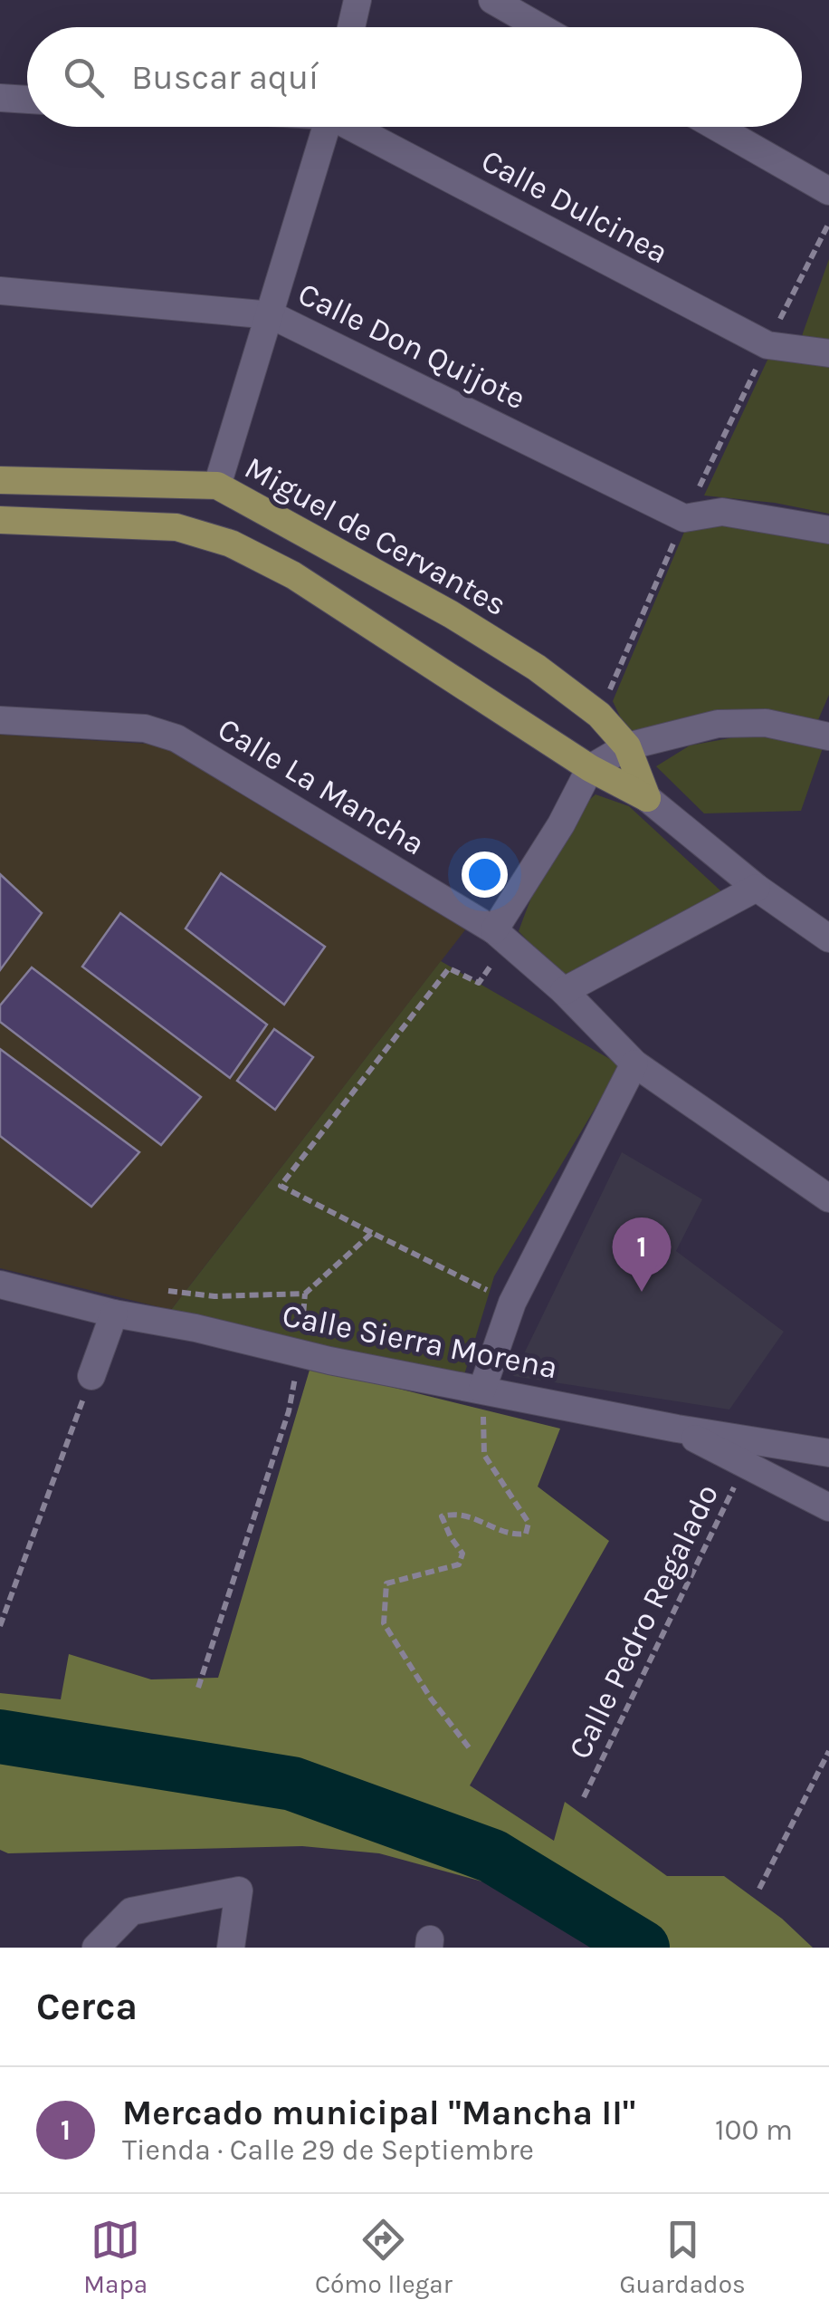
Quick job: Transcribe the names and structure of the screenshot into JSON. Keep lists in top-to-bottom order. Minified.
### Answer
{"streets":{"main road":["Miguel de Cervantes"],"street":["Calle Dulcinea","Calle Don Quijote","Calle La Mancha","Calle Sierra Morena"],"path":["Calle Pedro Regalado"]},"page":{"search":"Buscar aquí","pins":"1","heading":"Cerca","list":[{"mark":"1","name":"Mercado municipal \"Mancha II\"","note":"Tienda · Calle 29 de Septiembre","value":"100 m"}],"nav":["Mapa","Cómo llegar","Guardados"]}}
